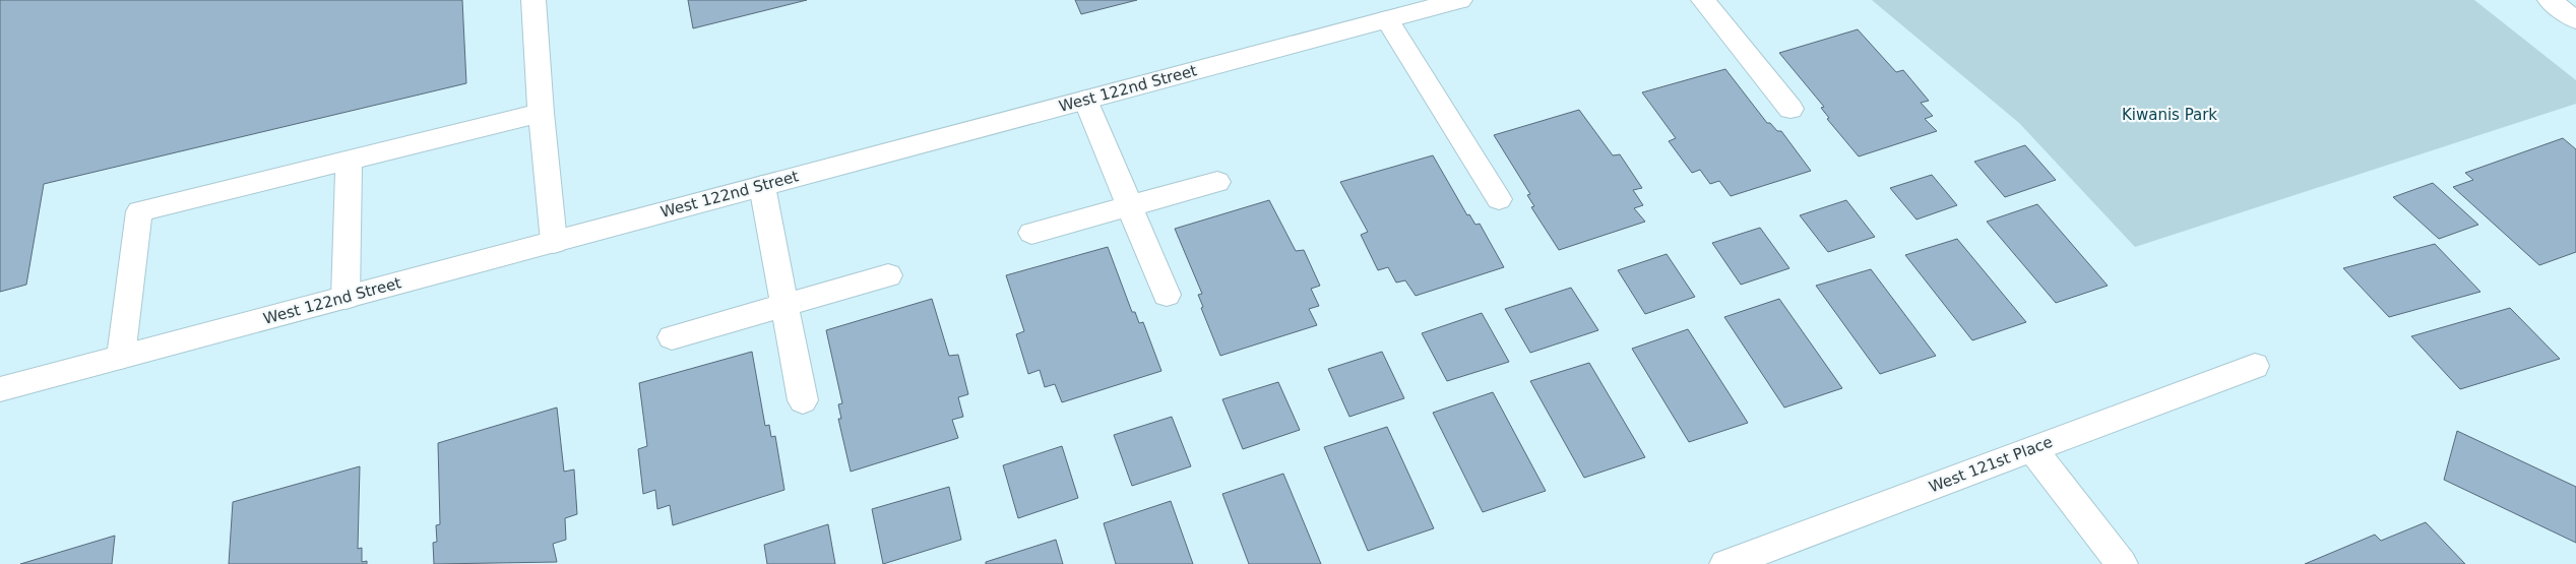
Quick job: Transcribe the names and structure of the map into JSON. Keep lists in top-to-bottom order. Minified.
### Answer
{"streets":{"street":["West 122nd Street","West 121st Place"]},"parks":["Kiwanis Park"]}
